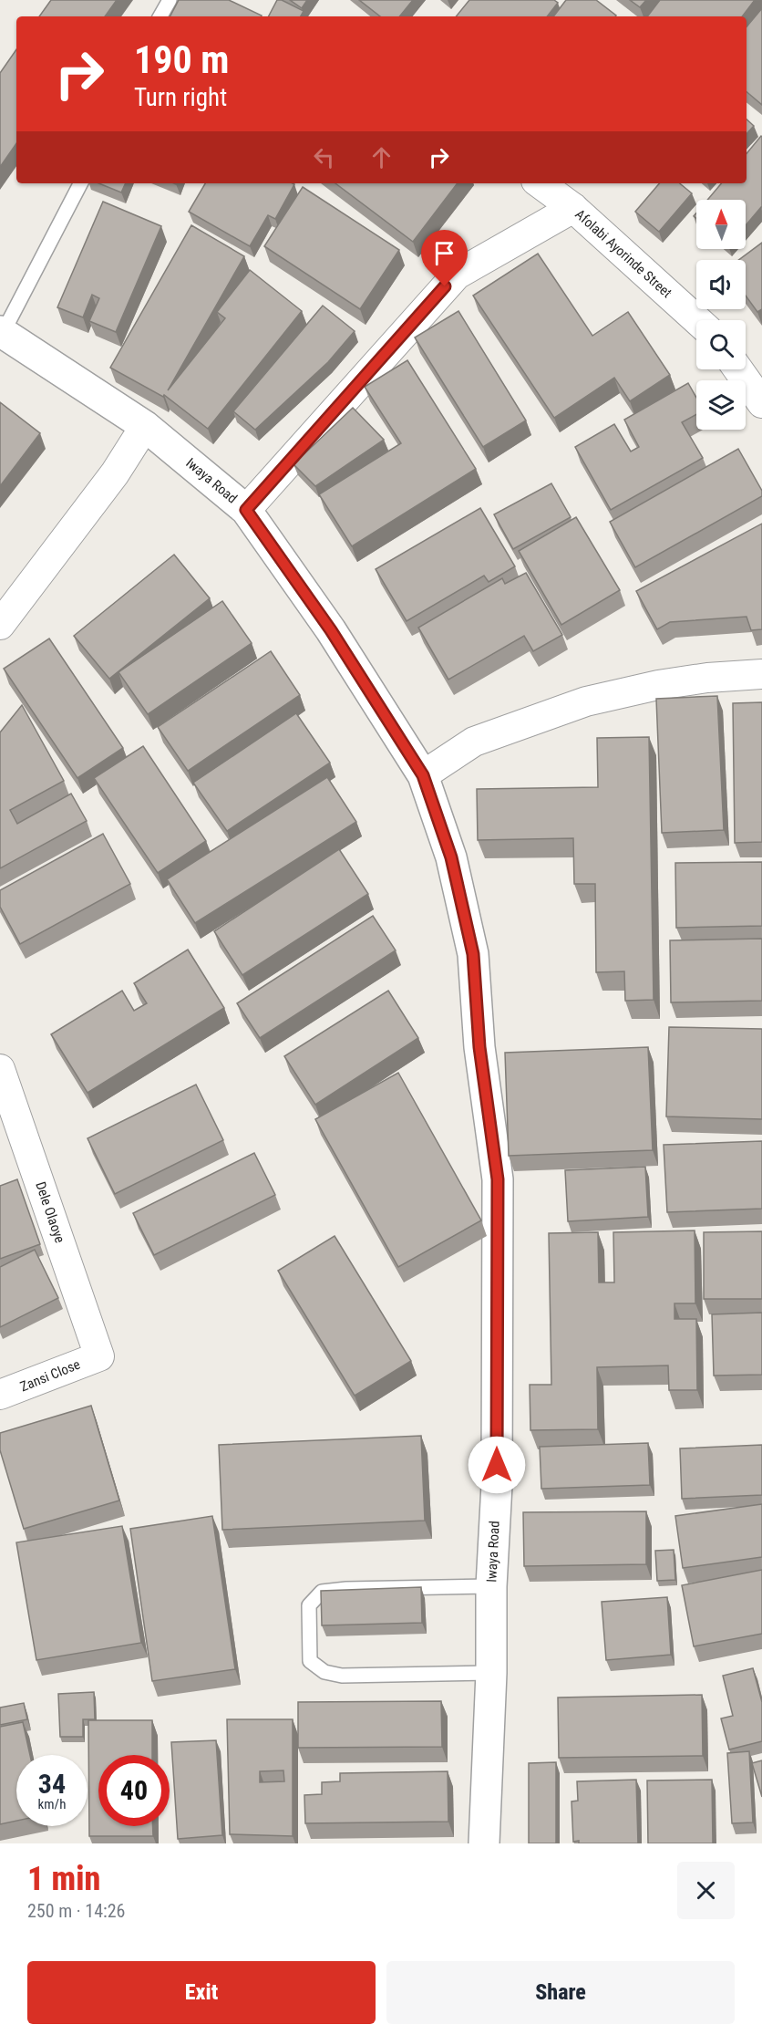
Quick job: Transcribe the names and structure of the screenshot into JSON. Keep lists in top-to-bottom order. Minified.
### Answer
{"streets":{"street":["Afolabi Ayorinde Street","Iwaya Road","Dele Olaoye","Zansi Close"]},"crossings":[["Dele Olaoye","Zansi Close"]],"north":"top","page":{"turn":["190 m","Turn right"],"speed":"34 km/h","limit":"40","heading":["1 min","250 m · 14:26"],"buttons":["Exit","Share"]}}
